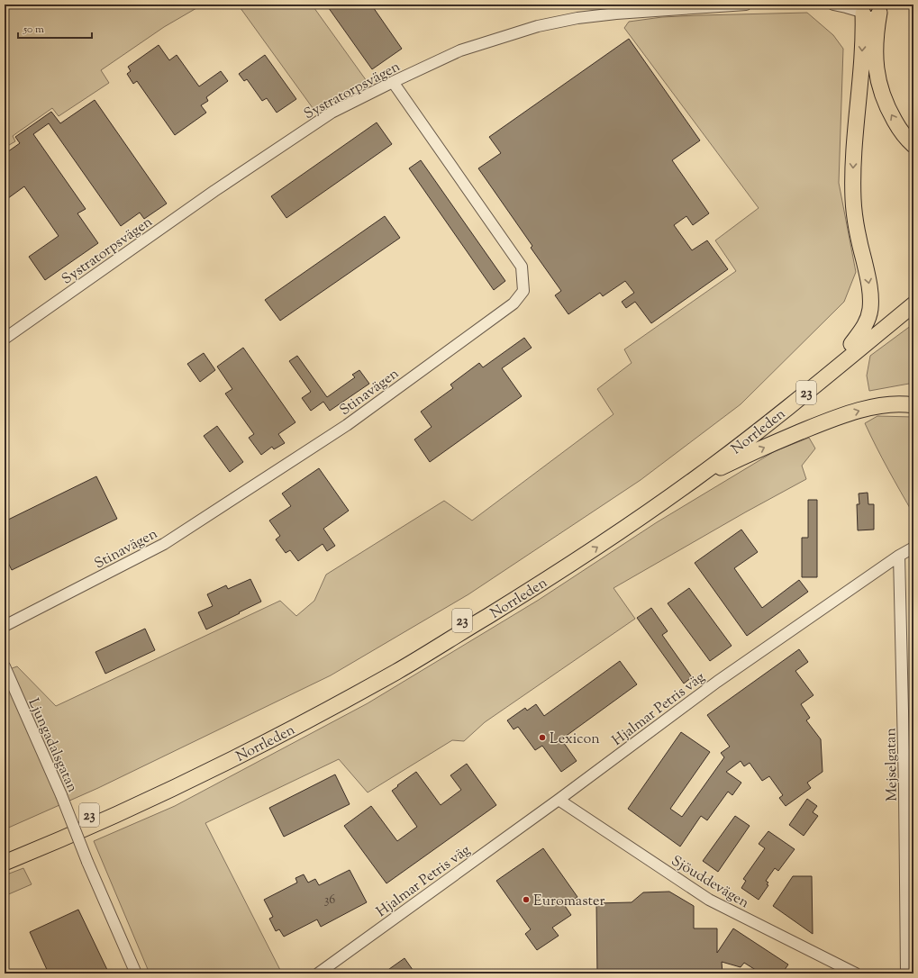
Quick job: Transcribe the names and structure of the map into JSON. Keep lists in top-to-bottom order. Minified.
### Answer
{"streets":{"highway":["23","Norrleden"],"street":["Systratorpsvägen","Stinavägen","Hjalmar Petris väg","Ljungadalsgatan","Mejselgatan","Sjöuddevägen"]},"crossings":[["Systratorpsvägen","Stinavägen"],["Hjalmar Petris väg","Mejselgatan"],["Hjalmar Petris väg","Sjöuddevägen"]],"places":["Lexicon","Euromaster"],"house_numbers":["36"],"scale_bar":"50 m"}
